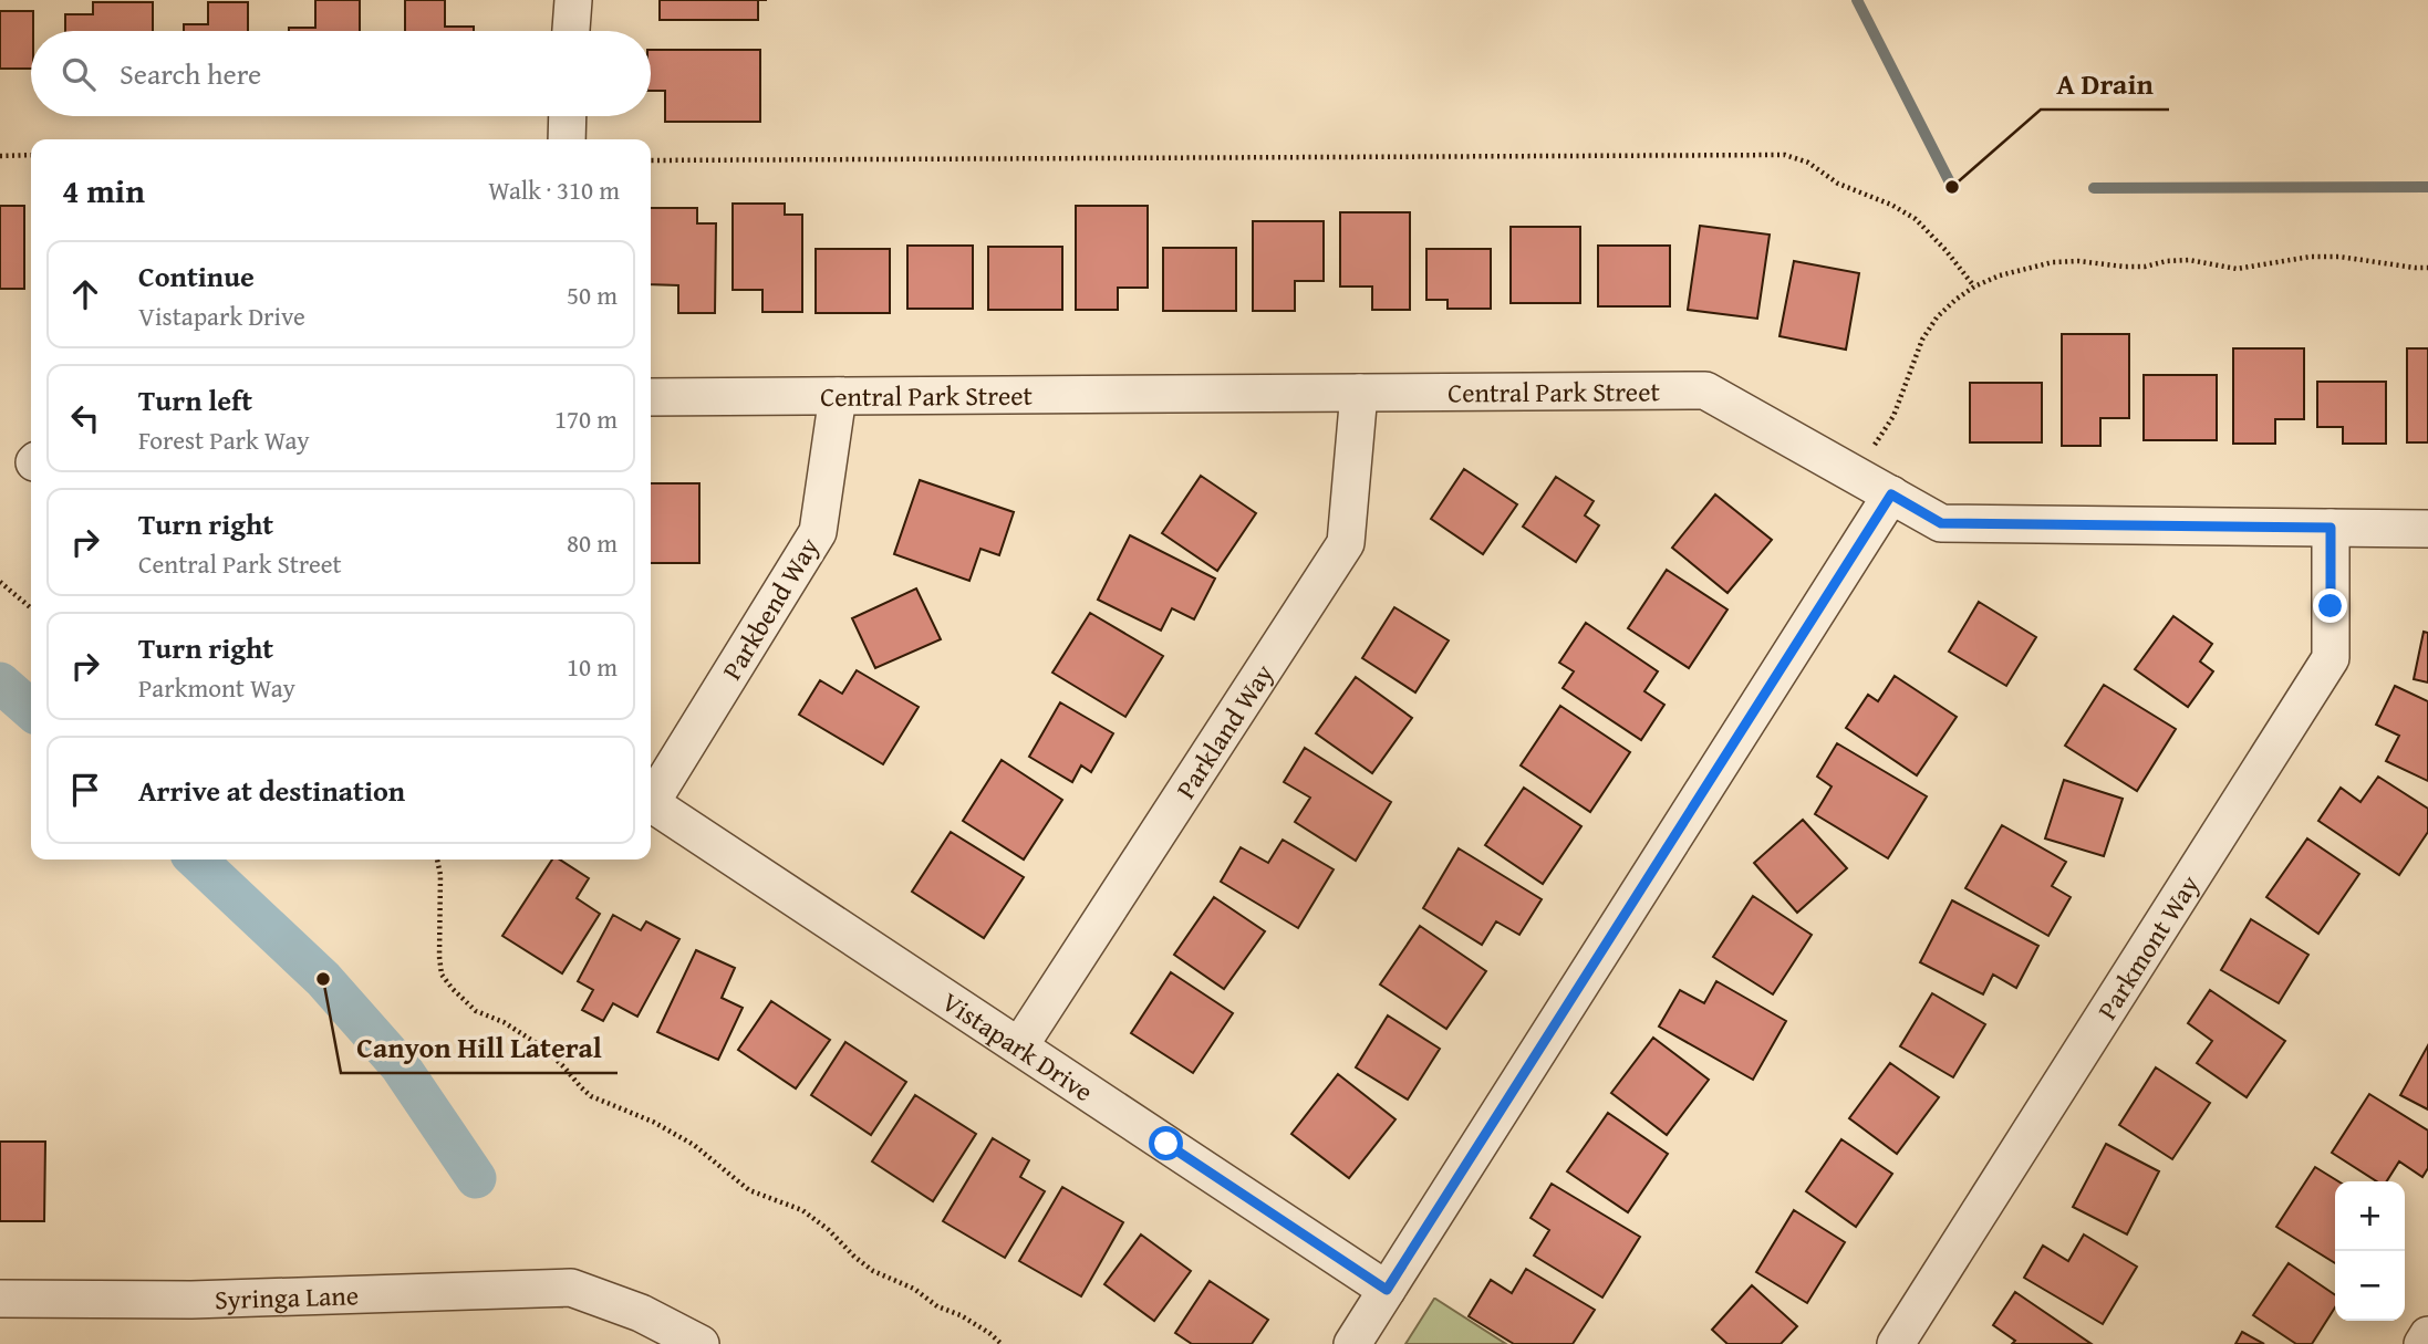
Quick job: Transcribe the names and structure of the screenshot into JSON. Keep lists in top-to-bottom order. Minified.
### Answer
{"streets":{"street":["Central Park Street","Parkbend Way","Parkland Way","Parkmont Way","Vistapark Drive","Syringa Lane"]},"crossings":[["Central Park Street","Parkbend Way"],["Central Park Street","Parkland Way"],["Central Park Street","Parkmont Way"],["Parkbend Way","Vistapark Drive"],["Parkland Way","Vistapark Drive"]],"places":["A Drain","Canyon Hill Lateral"],"page":{"search":"Search here","heading":["4 min","Walk · 310 m"],"list":[["Continue","Vistapark Drive","50 m"],["Turn left","Forest Park Way","170 m"],["Turn right","Central Park Street","80 m"],["Turn right","Parkmont Way","10 m"],"Arrive at destination"],"map_buttons":["+","−"]}}
